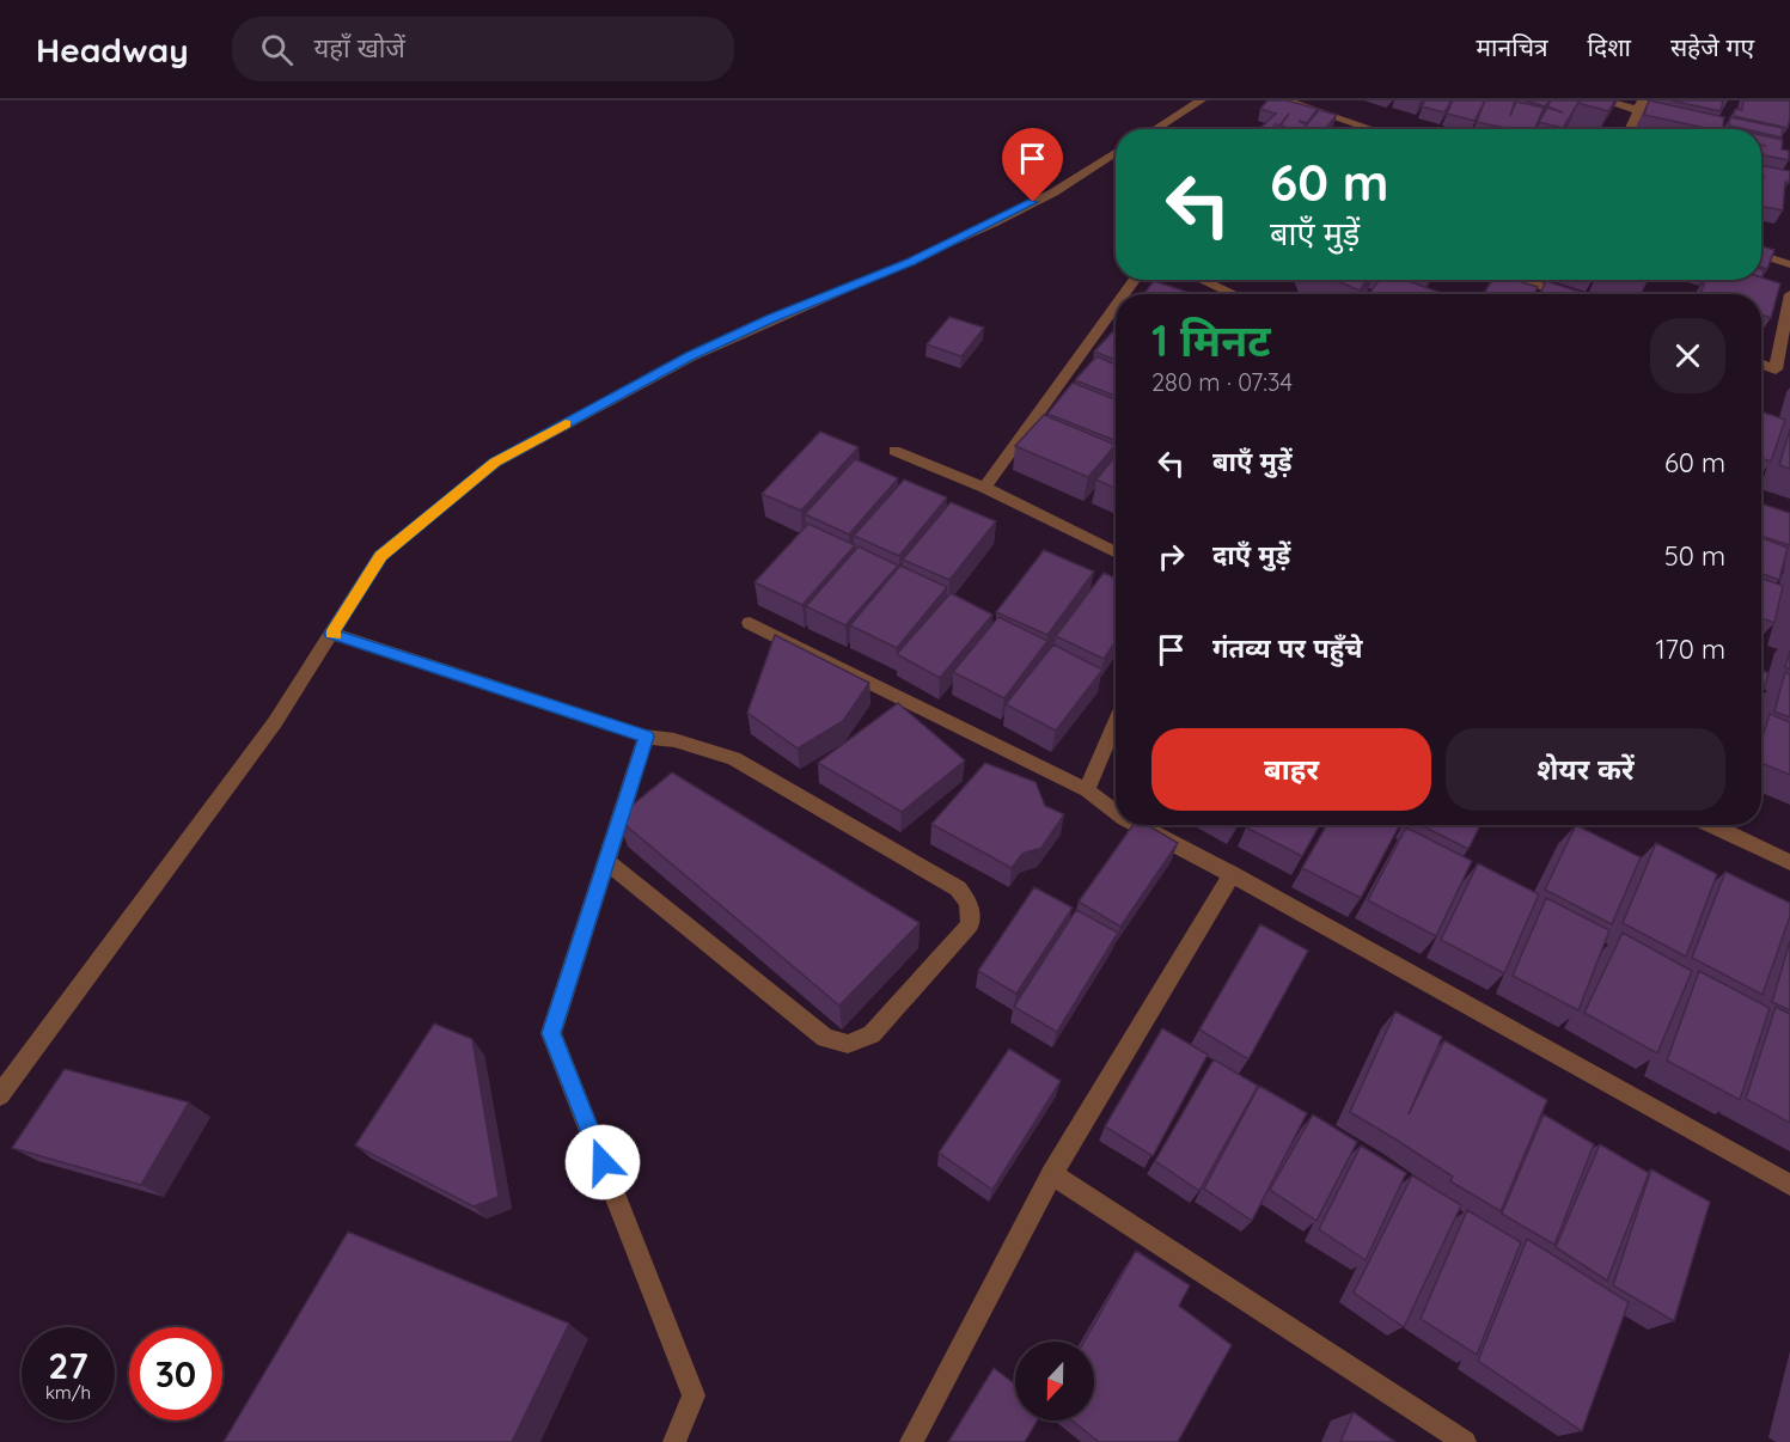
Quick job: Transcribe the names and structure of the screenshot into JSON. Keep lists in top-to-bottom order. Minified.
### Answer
{"north":"bottom","page":{"header":"Headway","search":"यहाँ खोजें","nav":["मानचित्र","दिशा","सहेजे गए"],"turn":["60 m","बाएँ मुड़ें"],"heading":["1 मिनट","280 m · 07:34"],"list":[{"name":"बाएँ मुड़ें","value":"60 m"},{"name":"दाएँ मुड़ें","value":"50 m"},{"name":"गंतव्य पर पहुँचे","value":"170 m"}],"buttons":["बाहर","शेयर करें"],"speed":"27 km/h","limit":"30"}}
